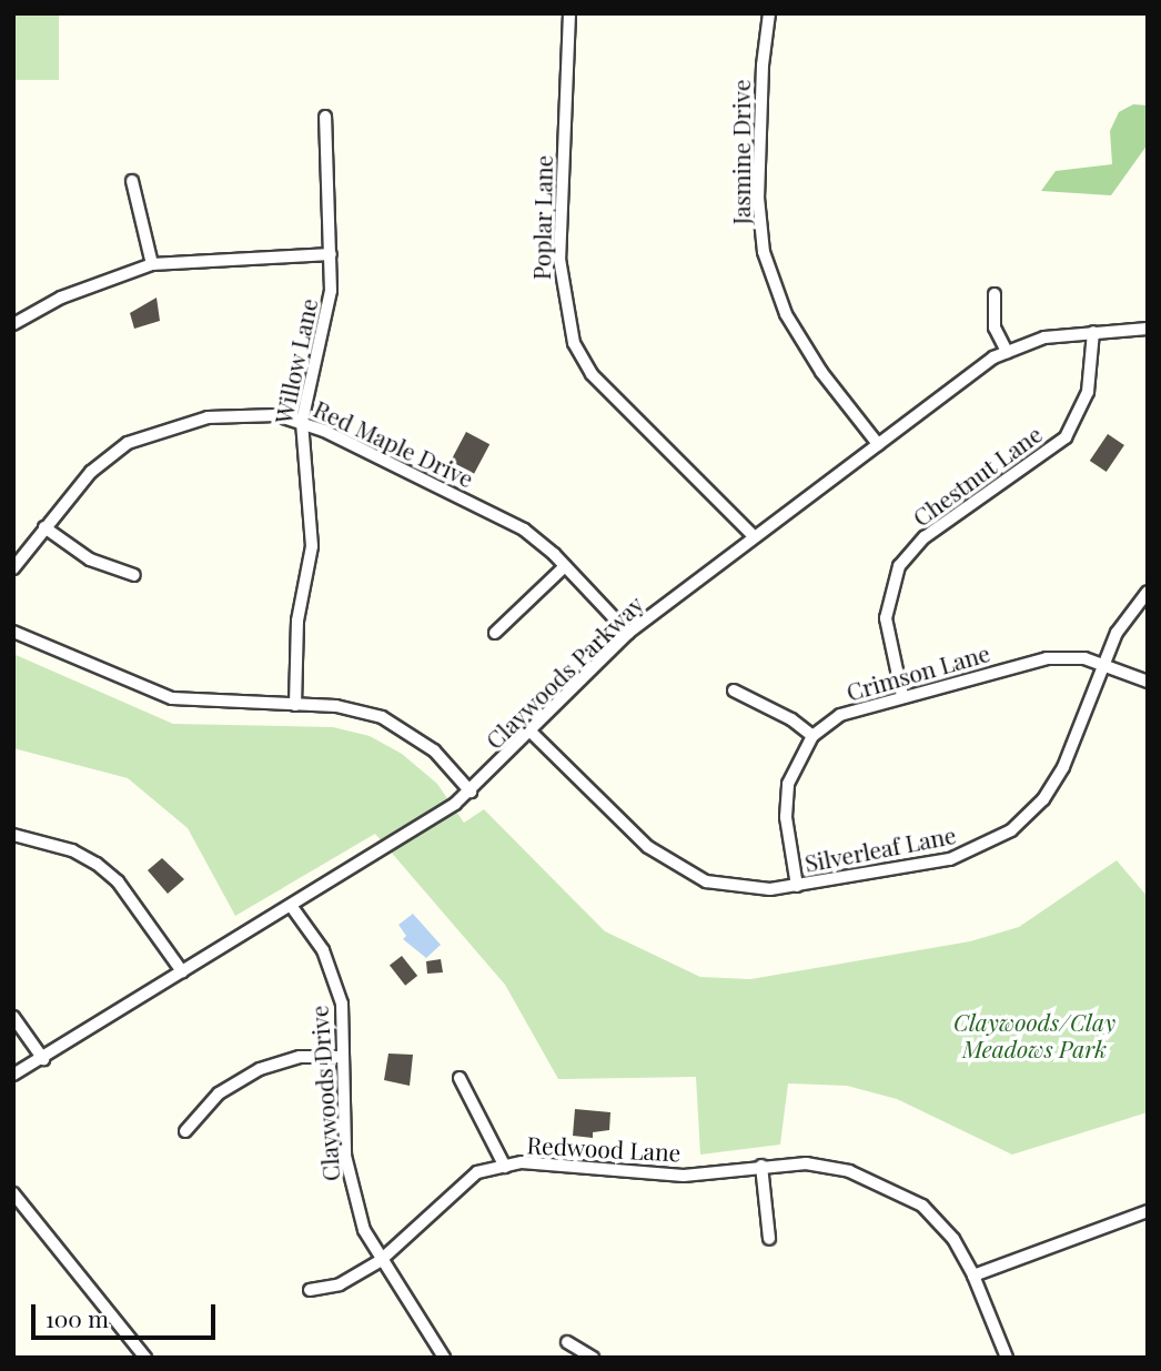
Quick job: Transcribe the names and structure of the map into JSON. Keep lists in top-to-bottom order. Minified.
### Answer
{"streets":{"street":["Jasmine Drive","Poplar Lane","Willow Lane","Red Maple Drive","Chestnut Lane","Claywoods Parkway","Crimson Lane","Silverleaf Lane","Claywoods Drive","Redwood Lane"]},"crossings":[["Jasmine Drive","Claywoods Parkway"],["Poplar Lane","Claywoods Parkway"],["Willow Lane","Red Maple Drive"],["Red Maple Drive","Claywoods Parkway"],["Chestnut Lane","Claywoods Parkway"],["Chestnut Lane","Crimson Lane"],["Claywoods Parkway","Silverleaf Lane"],["Claywoods Parkway","Claywoods Drive"],["Crimson Lane","Silverleaf Lane"],["Claywoods Drive","Redwood Lane"]],"parks":["Claywoods/Clay Meadows Park"],"scale_bar":"100 m"}
